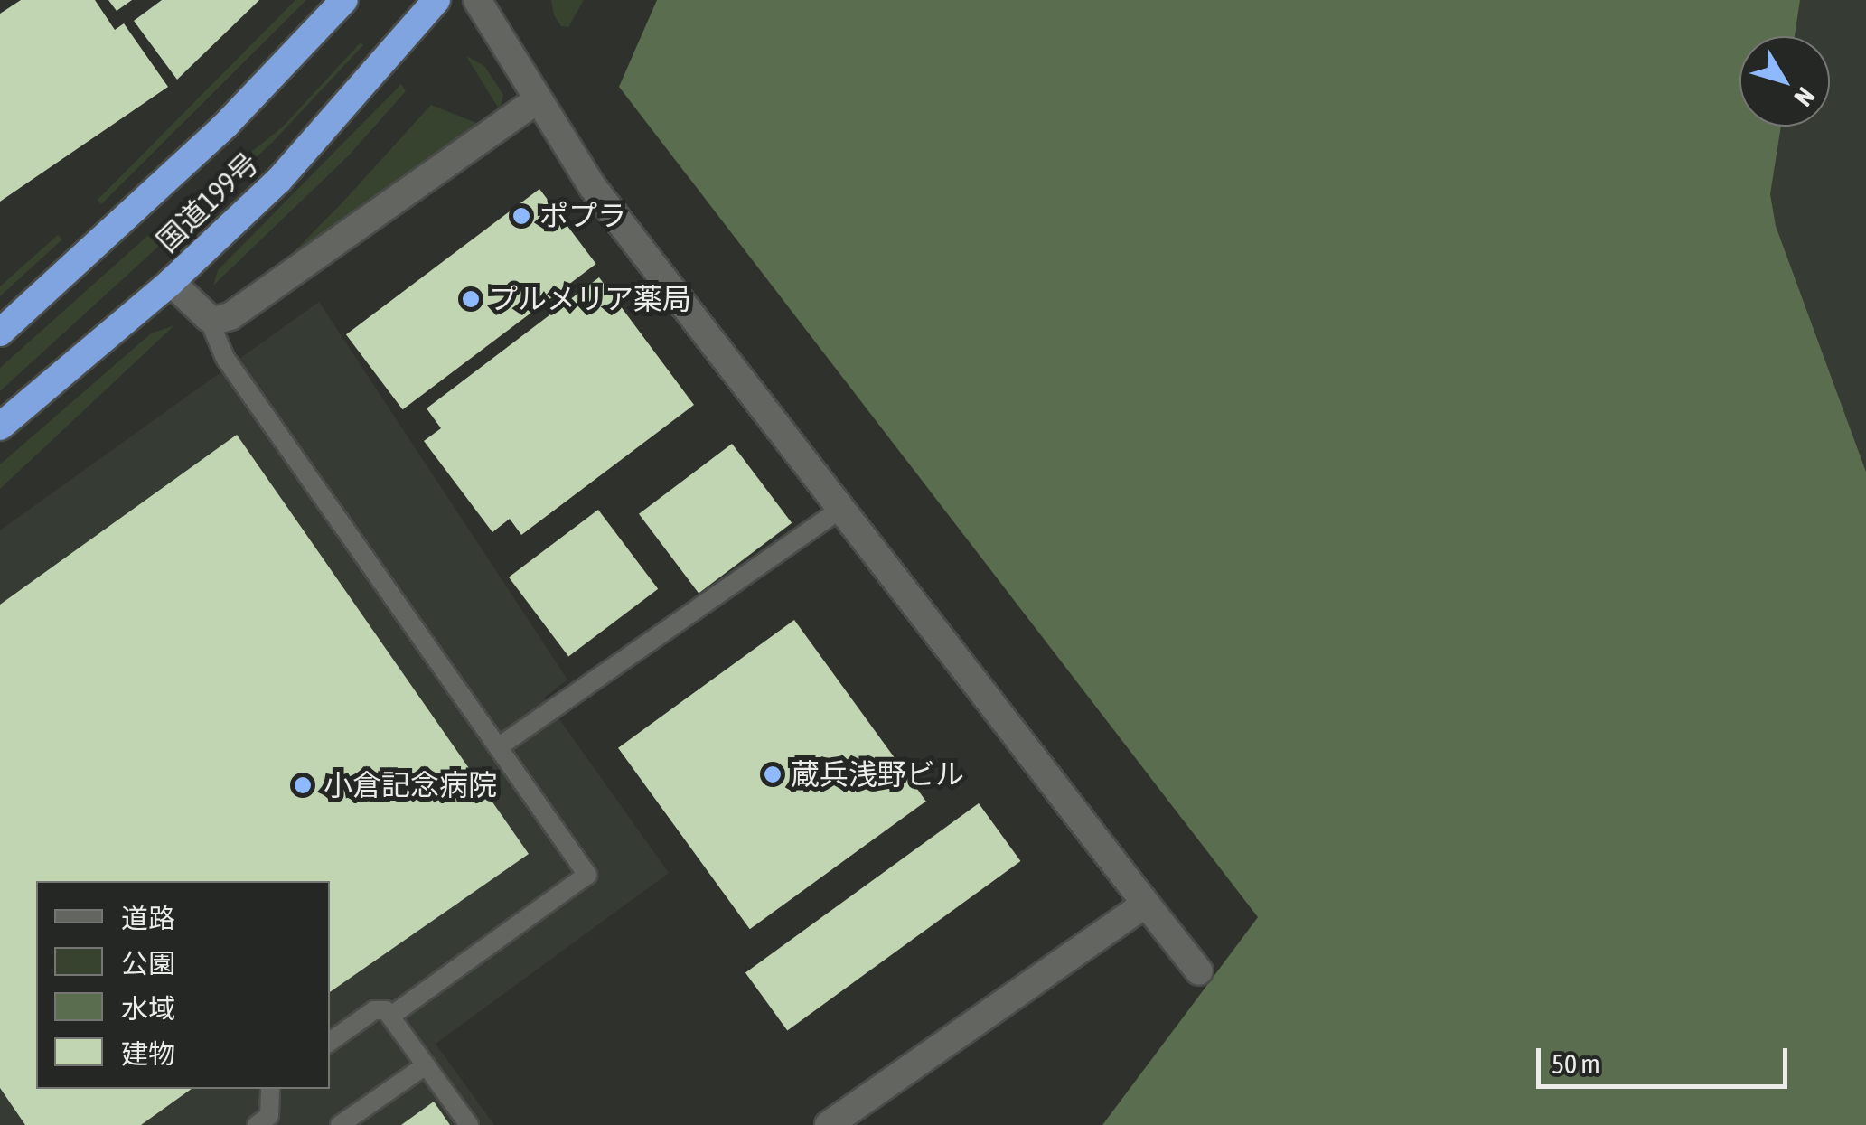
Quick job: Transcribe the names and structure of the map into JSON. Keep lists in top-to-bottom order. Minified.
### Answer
{"streets":{"highway":["国道199号"]},"places":["ポプラ","プルメリア薬局","蔵兵浅野ビル","小倉記念病院"],"legend":["道路","公園","水域","建物"],"scale_bar":"50 m","north":"bottom right"}
